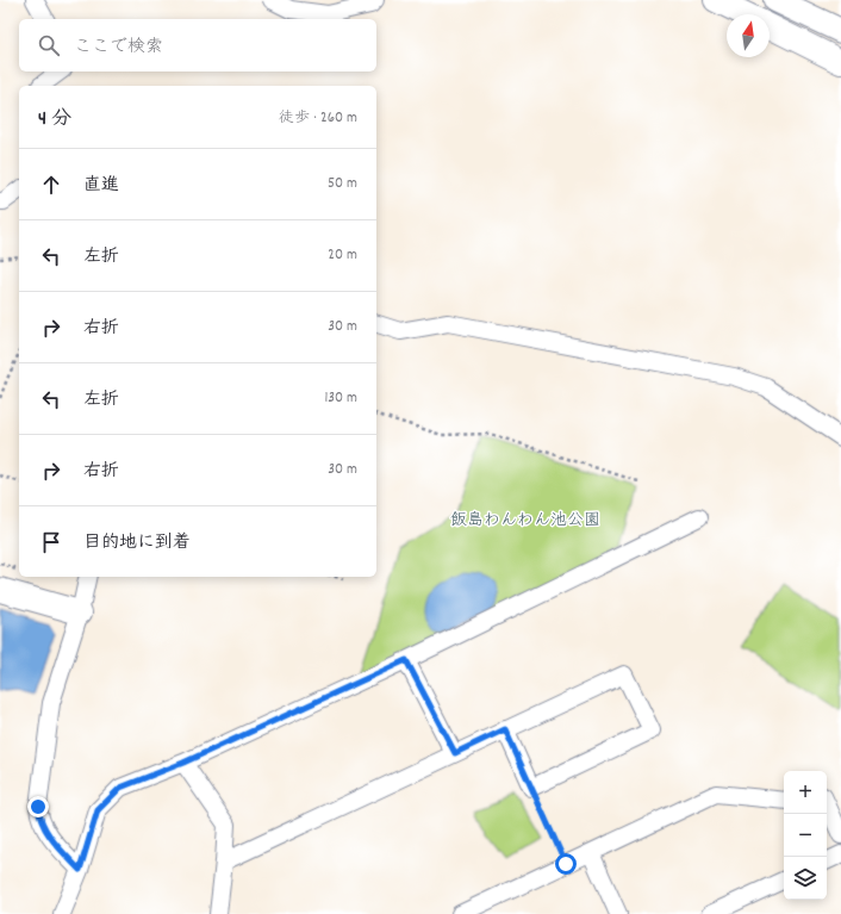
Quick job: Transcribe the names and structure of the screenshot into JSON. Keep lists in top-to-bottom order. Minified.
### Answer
{"parks":["飯島わんわん池公園"],"north":"top","page":{"search":"ここで検索","heading":["4 分","徒歩 · 260 m"],"list":[["直進","50 m"],["左折","20 m"],["右折","30 m"],["左折","130 m"],["右折","30 m"],"目的地に到着"],"map_buttons":["+","−"]}}
